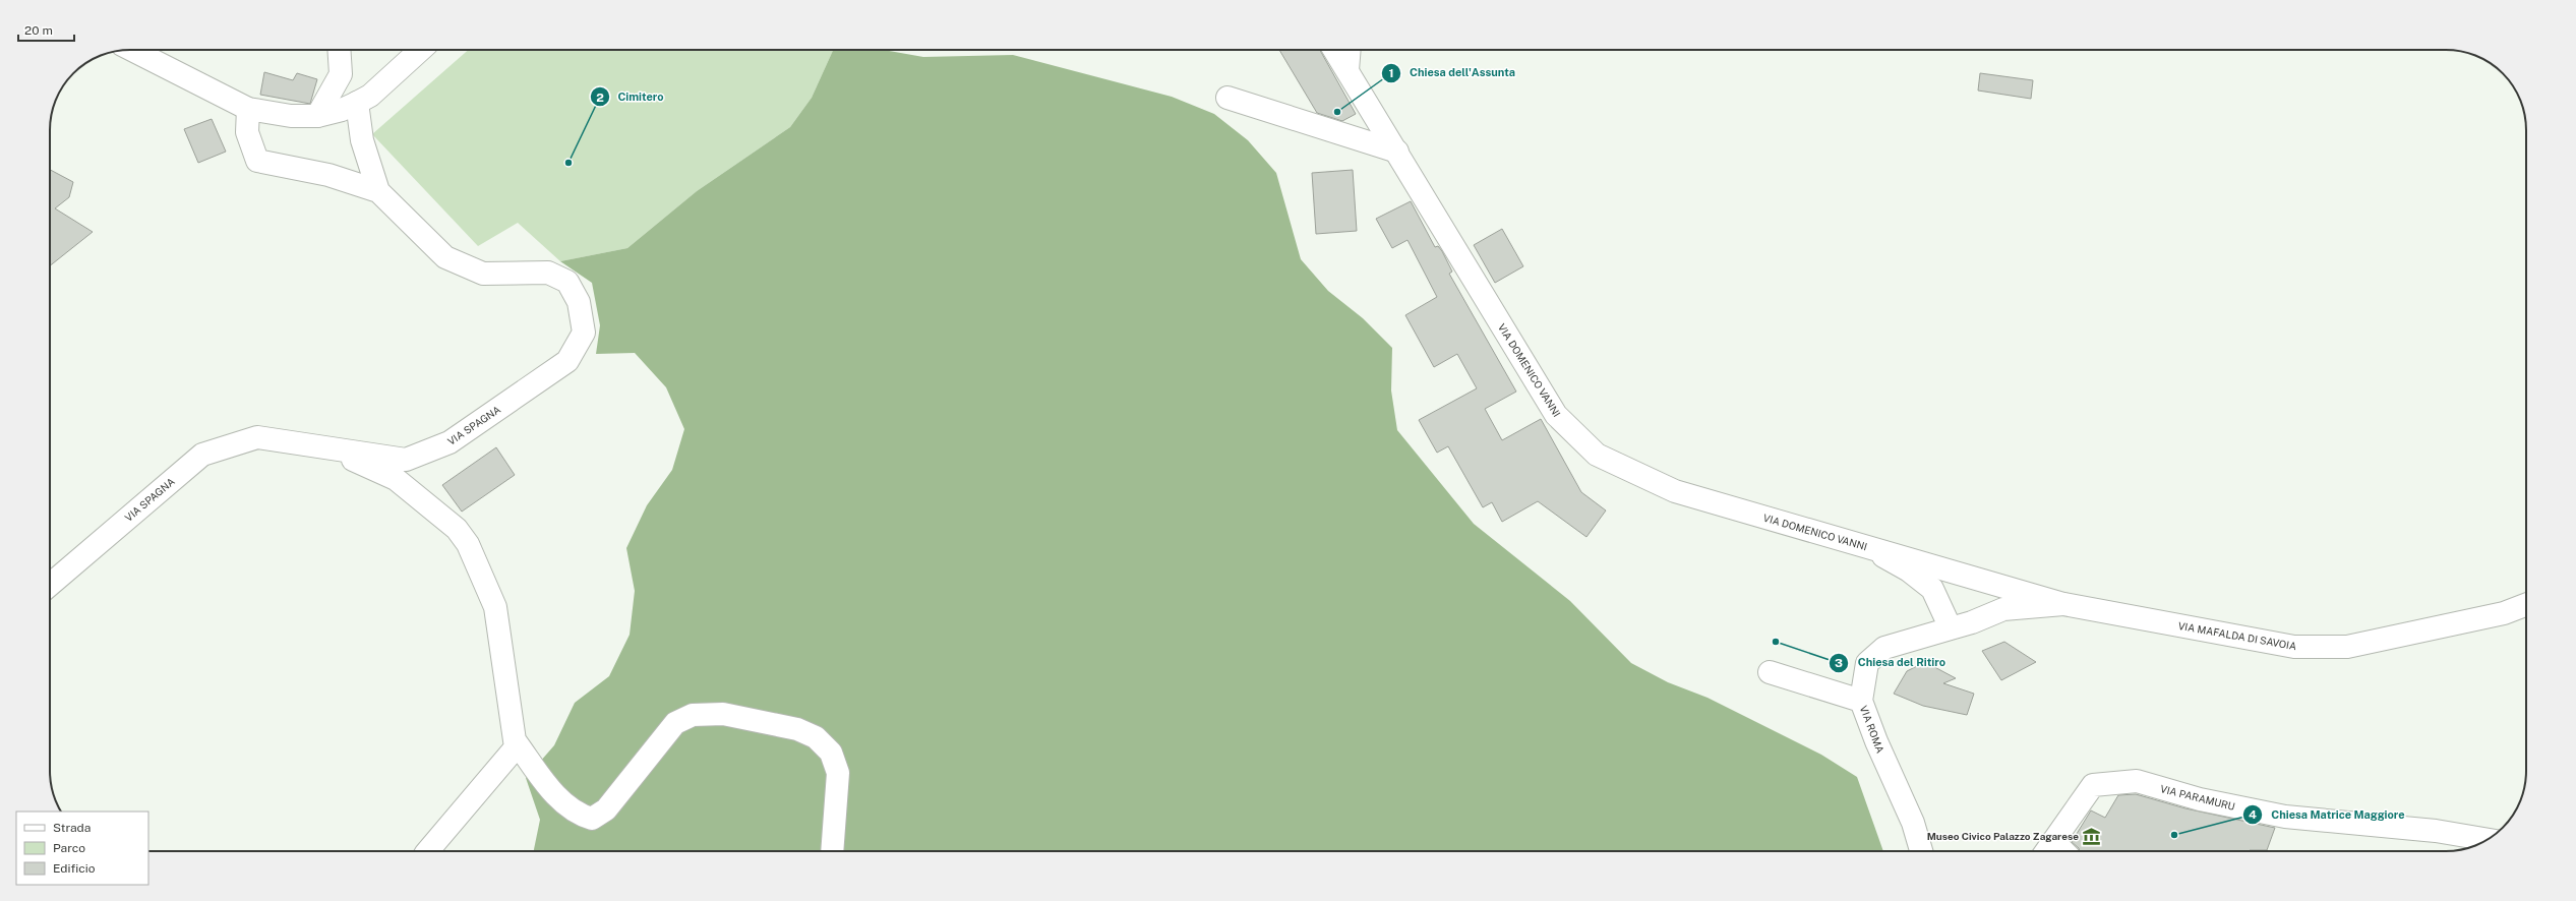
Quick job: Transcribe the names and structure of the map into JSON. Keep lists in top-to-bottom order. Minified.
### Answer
{"streets":{"street":["VIA DOMENICO VANNI","VIA SPAGNA","VIA MAFALDA DI SAVOIA","VIA ROMA","VIA PARAMURU"]},"crossings":[["VIA DOMENICO VANNI","VIA MAFALDA DI SAVOIA"],["VIA DOMENICO VANNI","VIA ROMA"],["VIA MAFALDA DI SAVOIA","VIA ROMA"]],"places":{"other":["Chiesa dell'Assunta","Cimitero","Chiesa del Ritiro","Chiesa Matrice Maggiore"],"museum":["Museo Civico Palazzo Zagarese"]},"legend":["Strada","Parco","Edificio"],"scale_bar":"20 m"}
